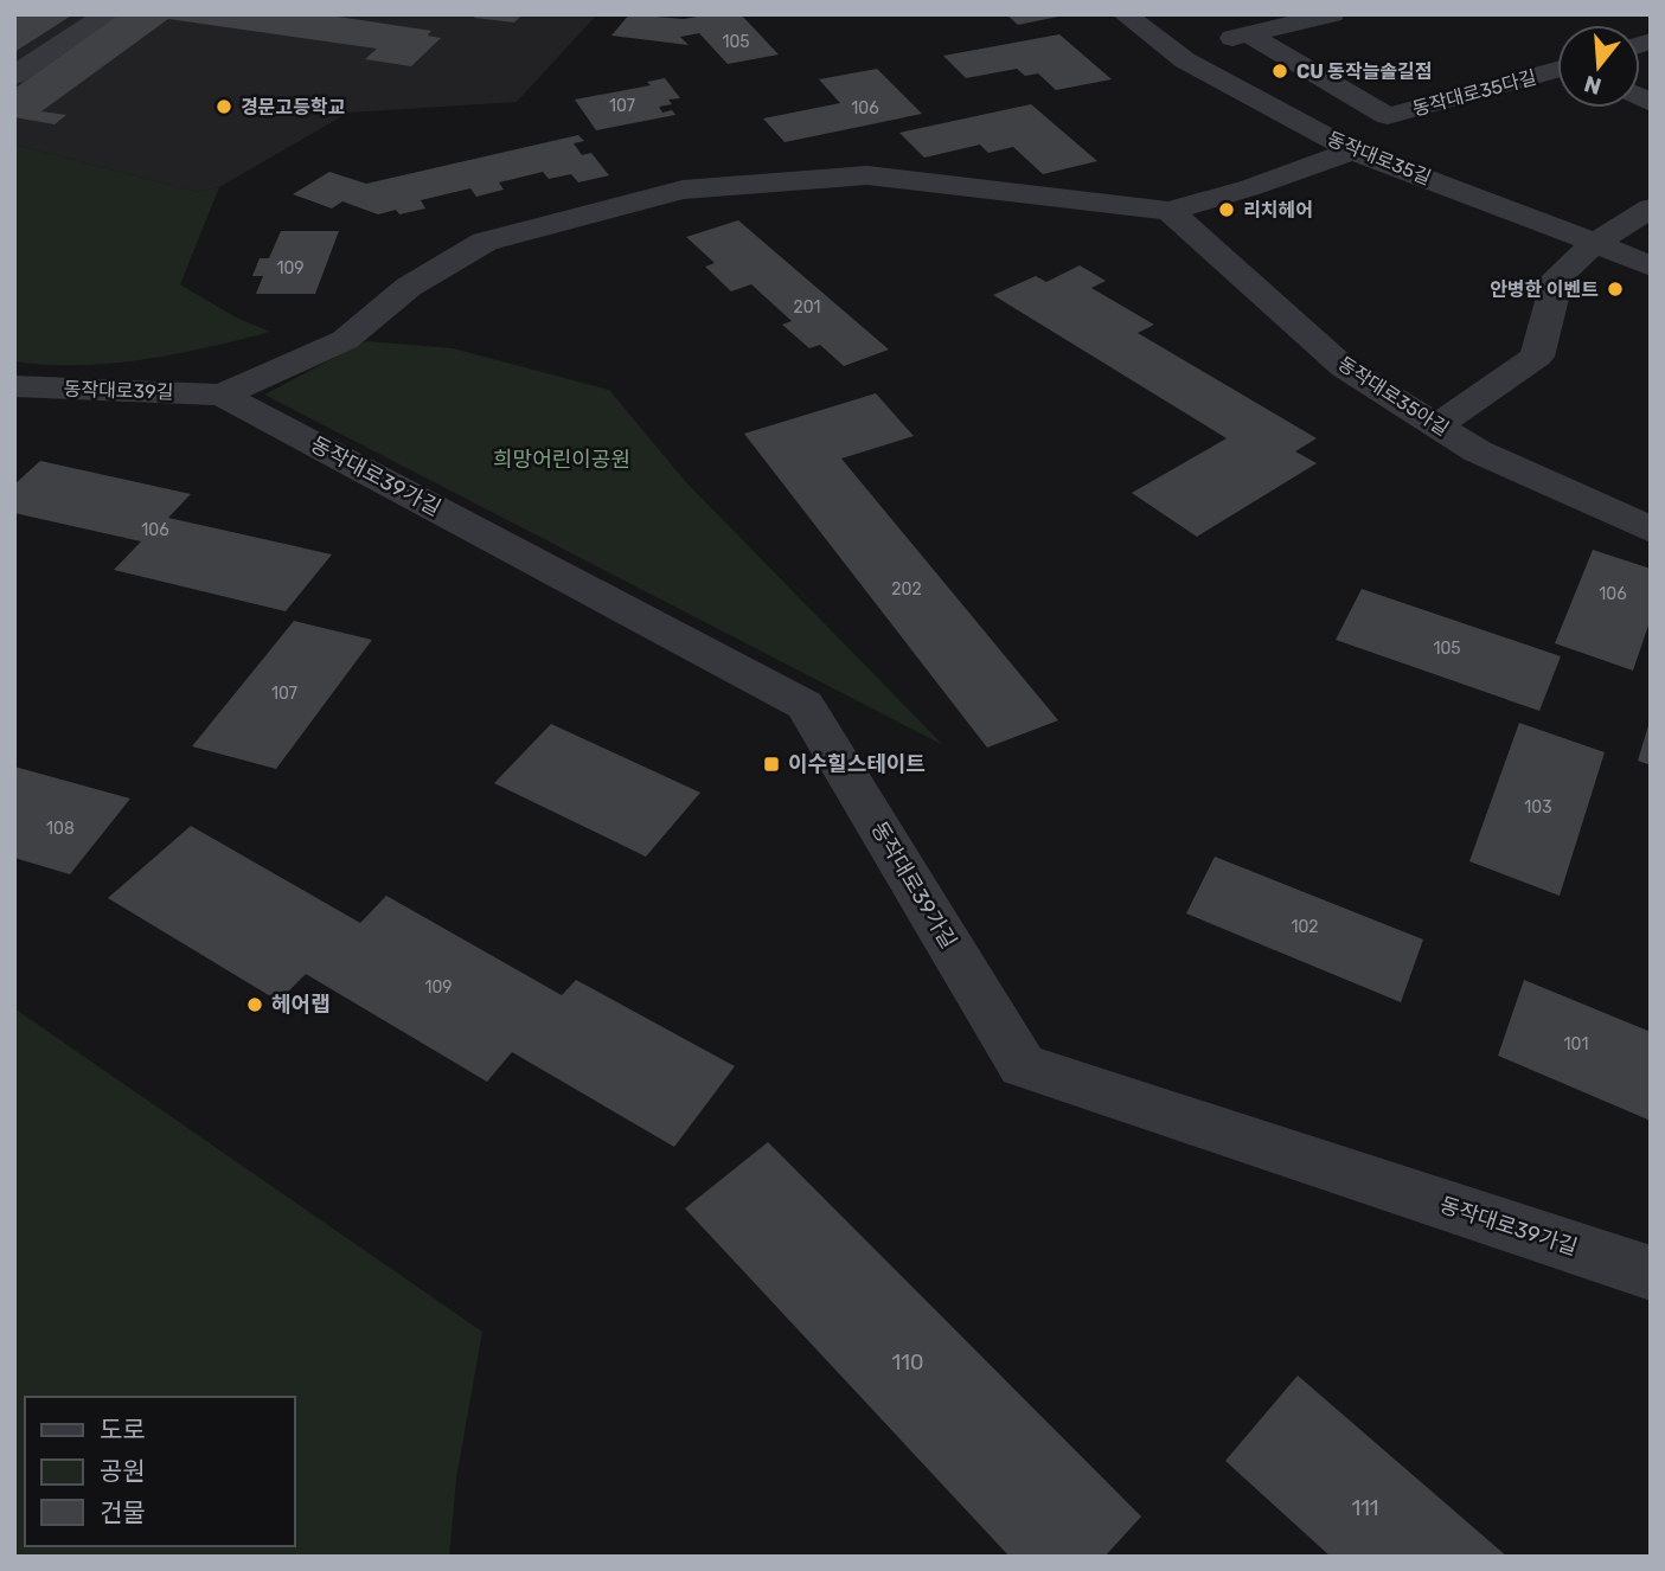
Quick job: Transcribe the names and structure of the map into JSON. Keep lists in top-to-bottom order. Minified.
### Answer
{"streets":{"street":["동작대로35다길","동작대로35길","동작대로39길","동작대로35아길","동작대로39가길"]},"crossings":[["동작대로39길","동작대로39가길"]],"parks":["희망어린이공원"],"places":{"other":["CU 동작늘솔길점","경문고등학교","리치헤어","안병한 이벤트","헤어랩"],"transit":["이수힐스테이트"]},"house_numbers":["105","107","106","109","201","106","202","106","105","107","103","108","102","109","101","110","111"],"legend":["도로","공원","건물"],"north":"bottom"}
